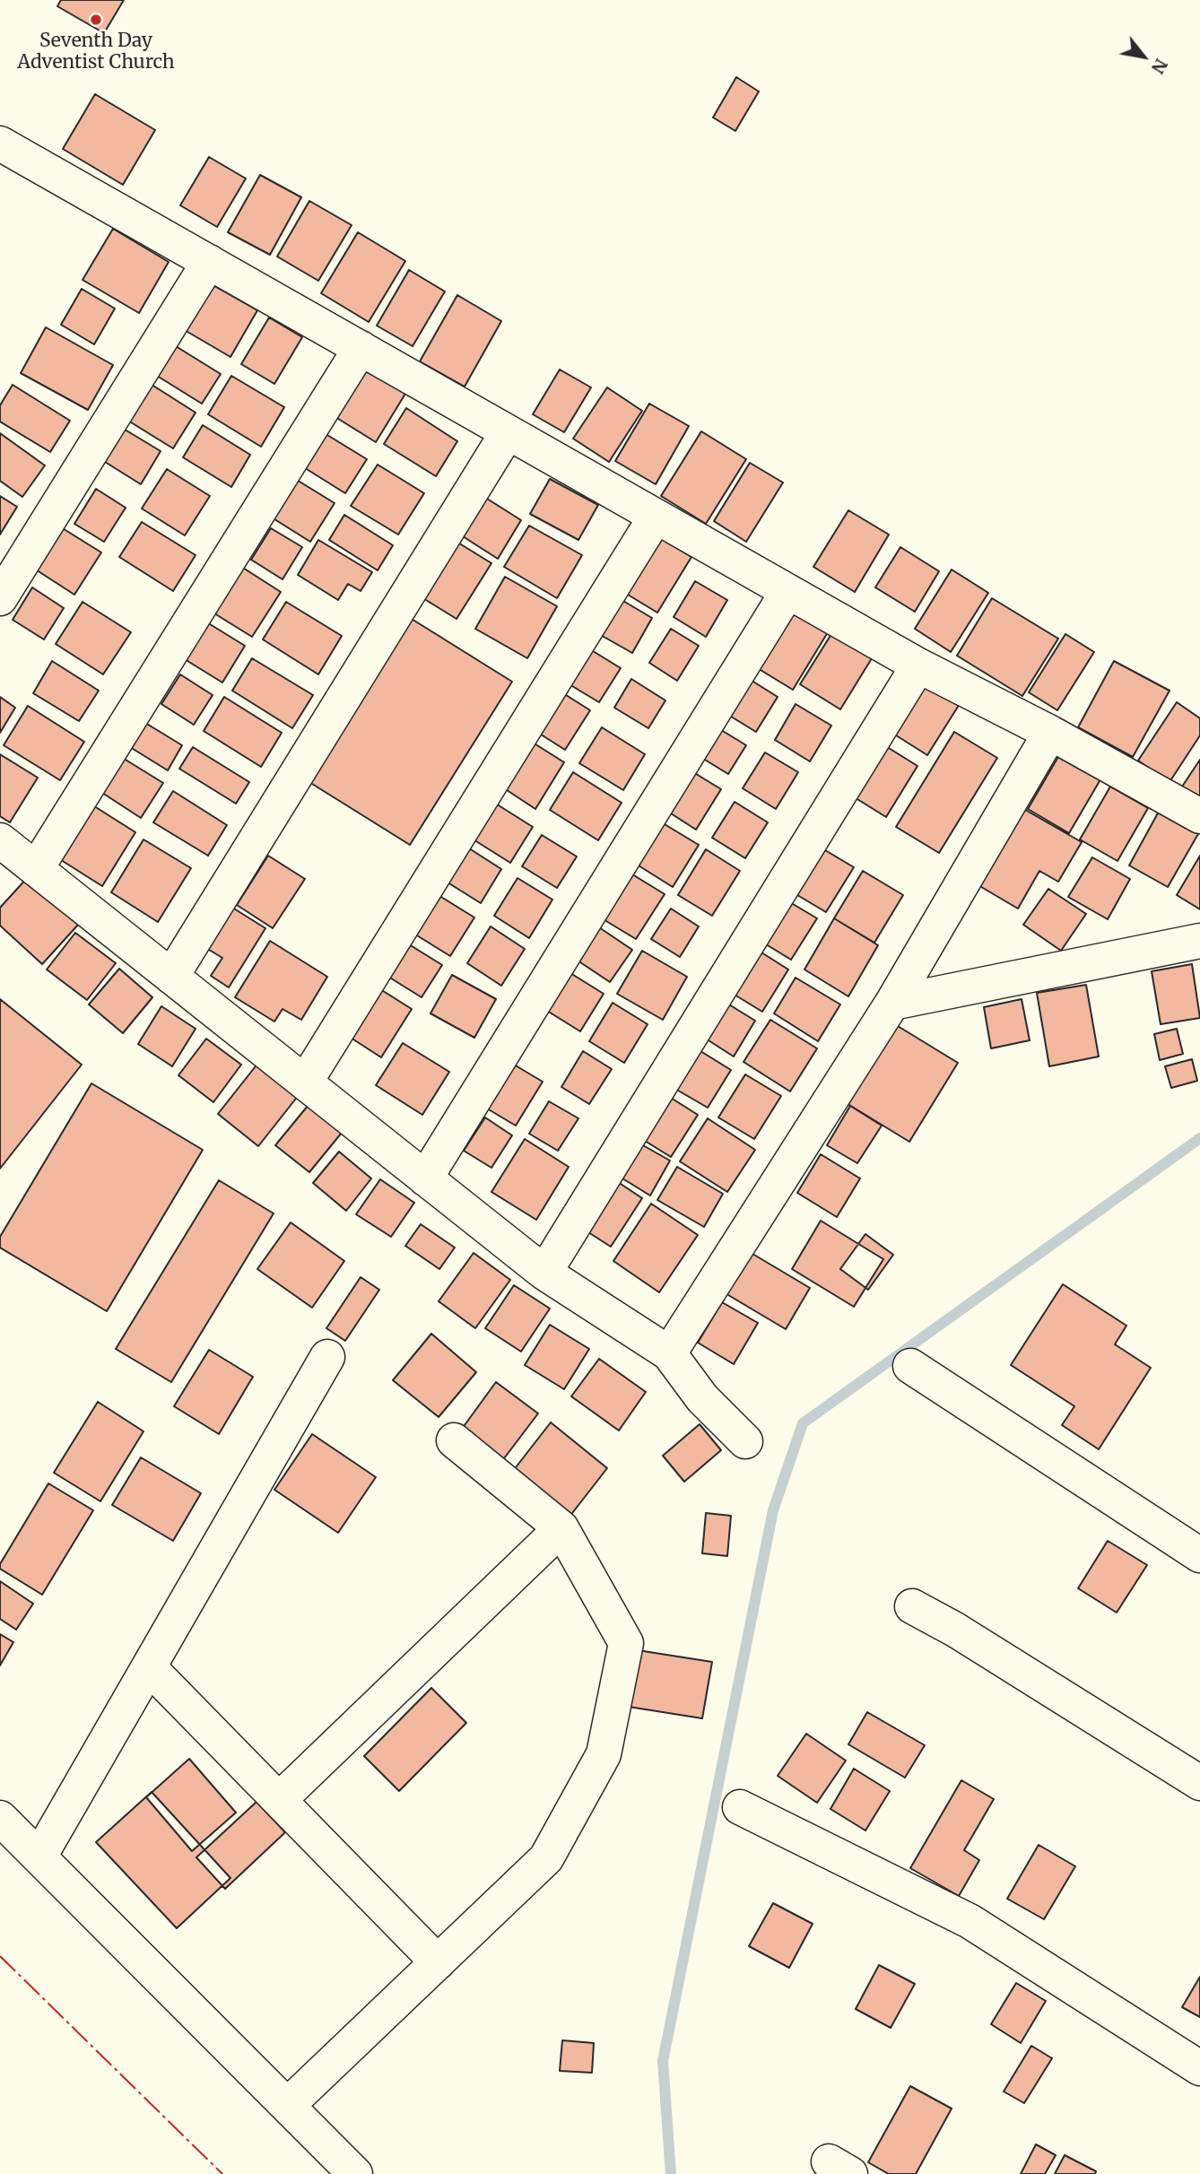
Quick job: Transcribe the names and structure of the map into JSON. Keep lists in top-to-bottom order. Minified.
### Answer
{"places":["Seventh Day Adventist Church"],"north":"bottom right"}
